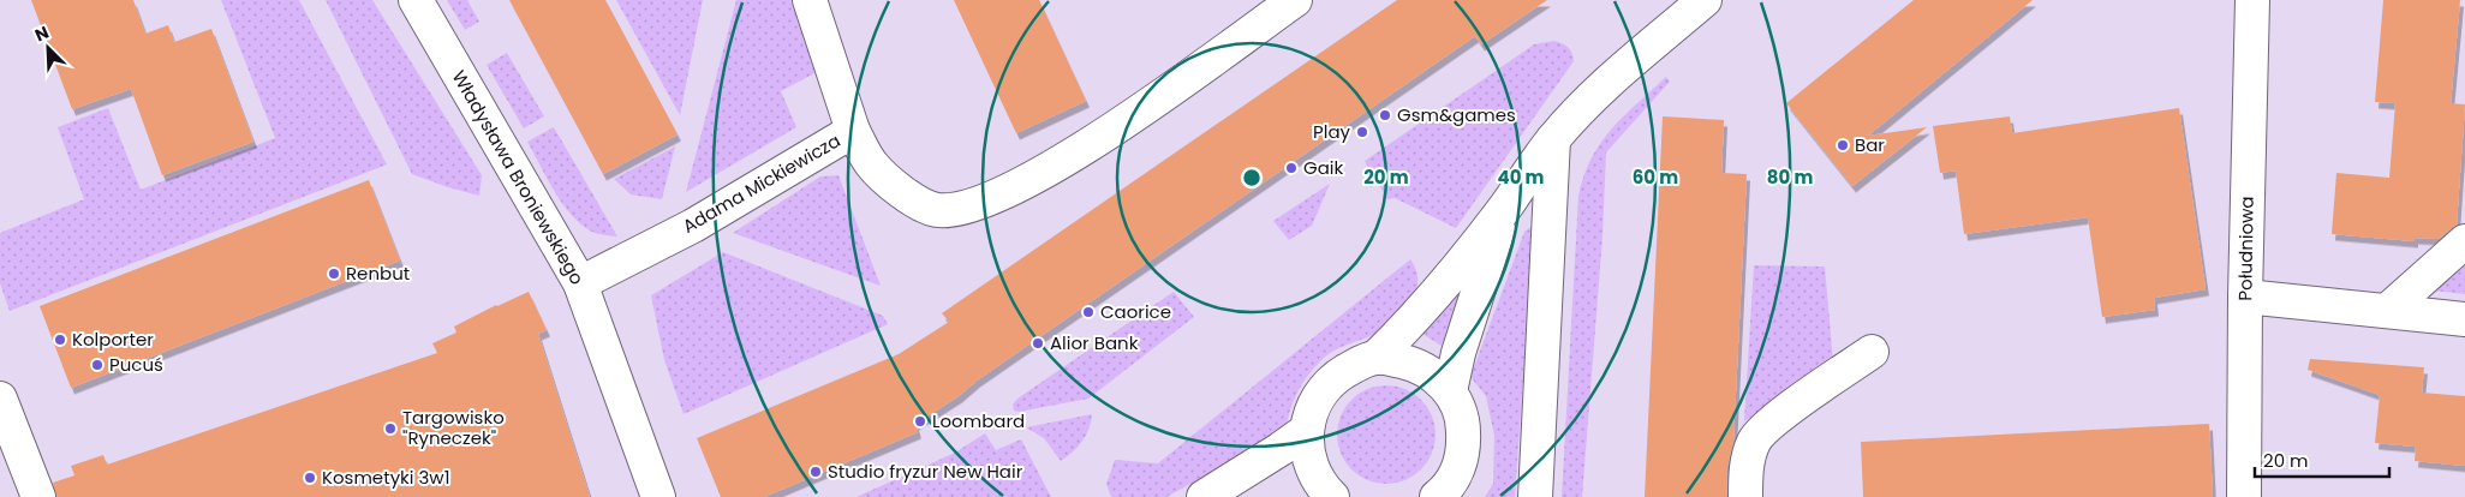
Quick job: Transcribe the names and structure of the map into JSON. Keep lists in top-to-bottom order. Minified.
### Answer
{"streets":{"street":["Władysława Broniewskiego","Adama Mickiewicza","Południowa"]},"crossings":[["Władysława Broniewskiego","Adama Mickiewicza"]],"places":["Gsm&games","Play","Bar","Gaik","Renbut","Caorice","Kolporter","Alior Bank","Pucuś","Loombard","Targowisko \"Ryneczek\"","Studio fryzur New Hair","Kosmetyki 3w1"],"scale_bar":"20 m","north":"top left","rings":["20 m","40 m","60 m","80 m"]}
